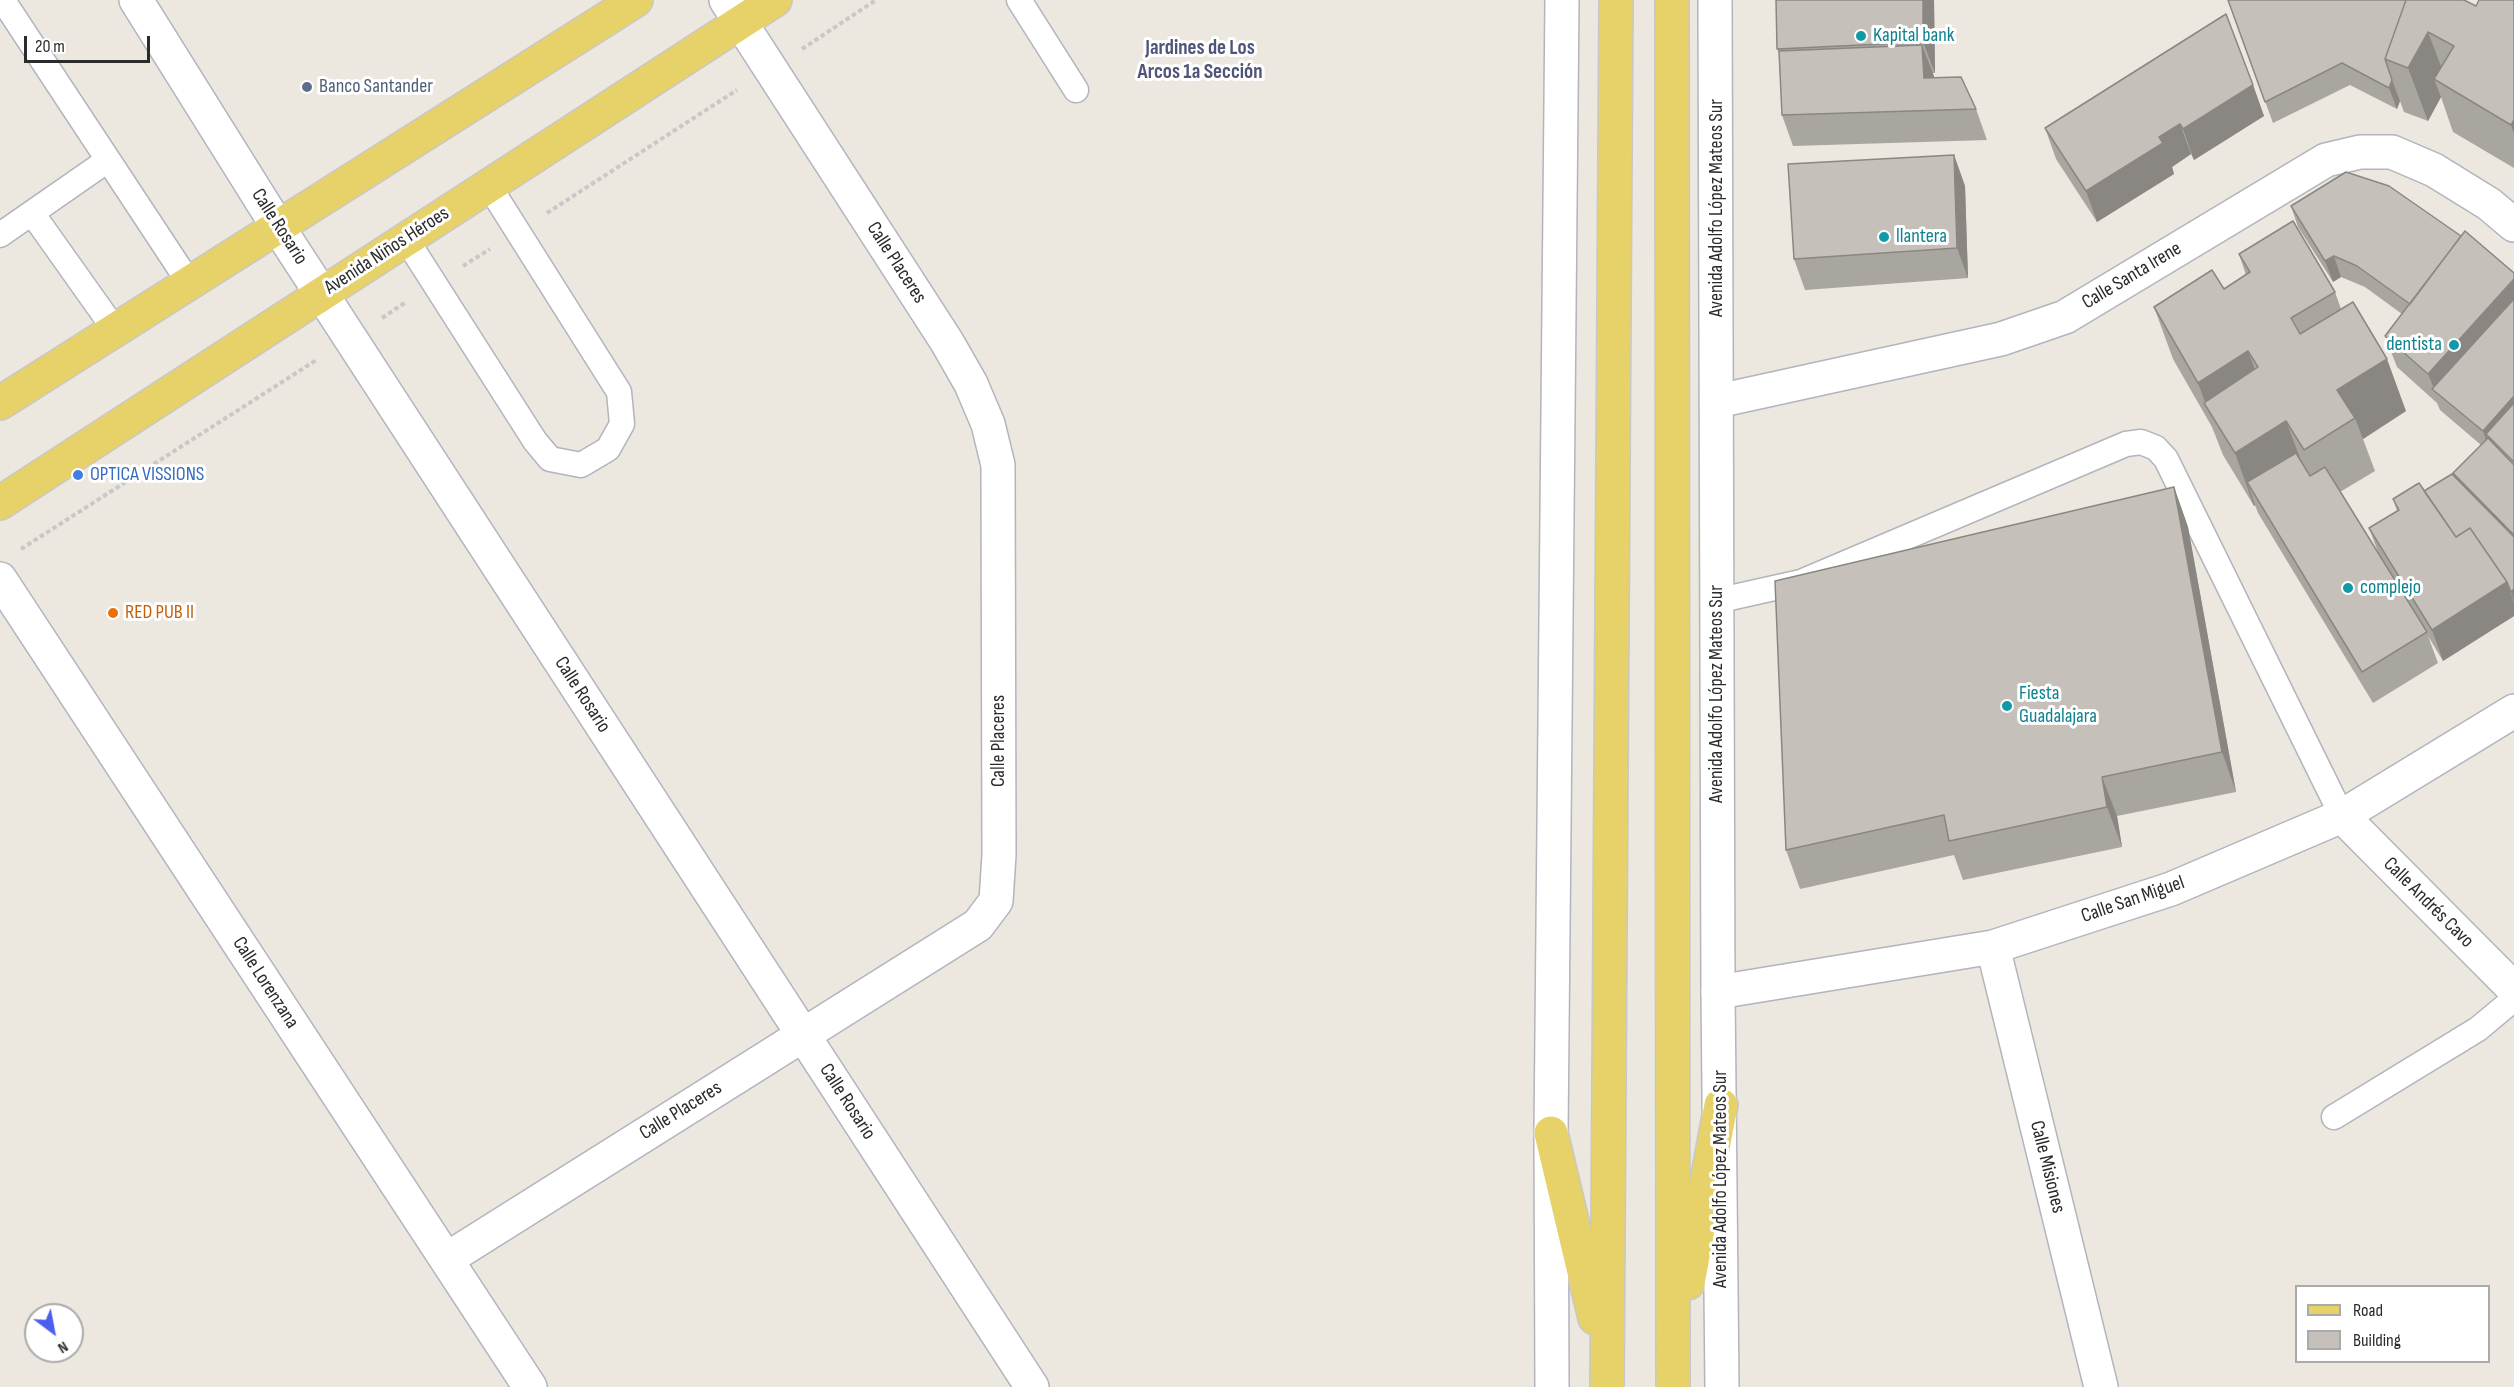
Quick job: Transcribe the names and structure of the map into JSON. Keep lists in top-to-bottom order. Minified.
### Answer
{"streets":{"main road":["Avenida Niños Héroes"],"street":["Avenida Adolfo López Mateos Sur","Calle Rosario","Calle Placeres","Calle Santa Irene","Calle San Miguel","Calle Andrés Cavo","Calle Lorenzana","Calle Misiones"]},"crossings":[["Avenida Adolfo López Mateos Sur","Calle Santa Irene"],["Avenida Adolfo López Mateos Sur","Calle San Miguel"],["Calle Rosario","Avenida Niños Héroes"],["Calle Rosario","Calle Placeres"],["Avenida Niños Héroes","Calle Placeres"],["Calle Placeres","Calle Lorenzana"],["Calle San Miguel","Calle Andrés Cavo"],["Calle San Miguel","Calle Misiones"]],"districts":["Jardines de Los Arcos 1a Sección"],"places":["Kapital bank","Banco Santander","llantera","dentista","OPTICA VISSIONS","complejo","RED PUB II","Fiesta Guadalajara"],"legend":["Road","Building"],"scale_bar":"20 m","north":"bottom right"}
